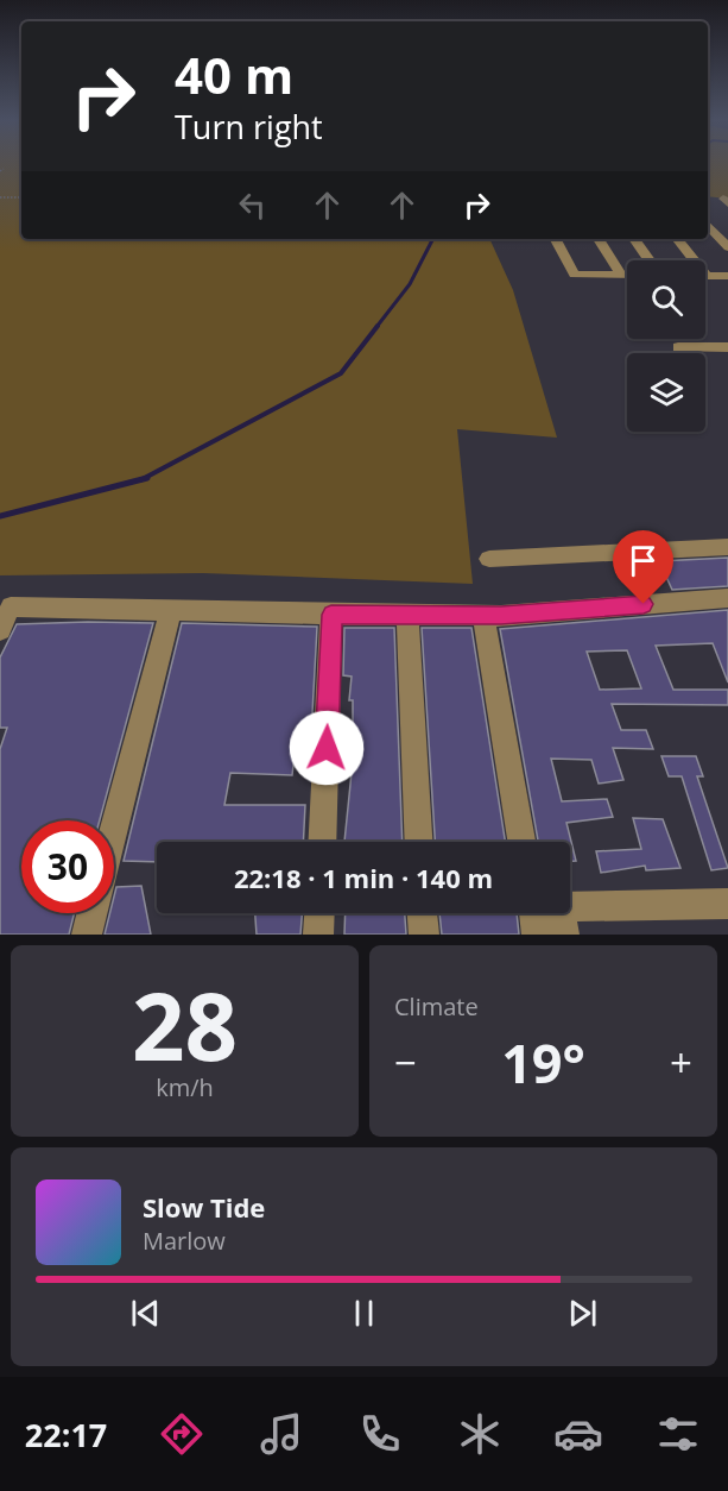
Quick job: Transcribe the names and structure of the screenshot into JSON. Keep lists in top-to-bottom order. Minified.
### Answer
{"page":{"turn":["40 m","Turn right"],"limit":"30","trip":"22:18 · 1 min · 140 m","tile":[["28","km/h"],"Climate"],"heat":["−","19°","+"],"song":["Slow Tide","Marlow"],"tabs":"22:17"}}
